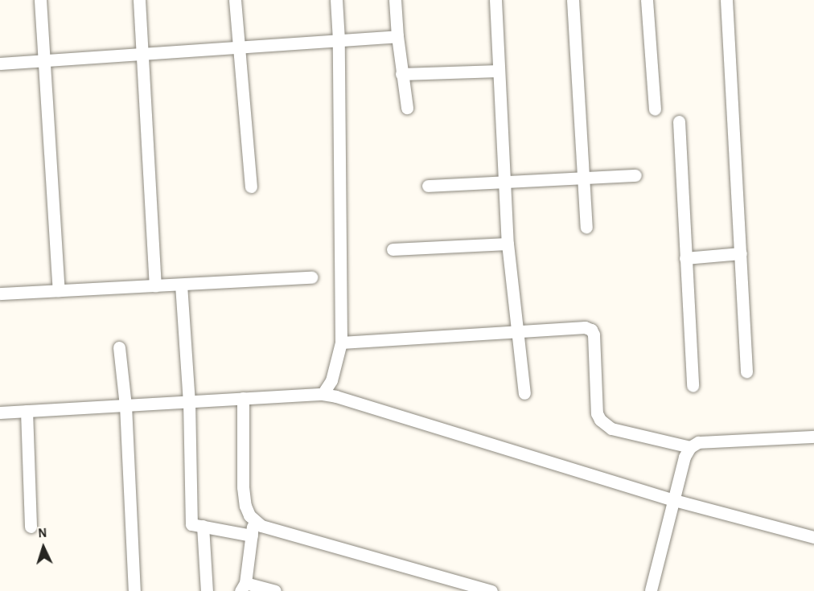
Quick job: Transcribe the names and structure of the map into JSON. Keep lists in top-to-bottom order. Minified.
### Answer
{"north":"top"}
